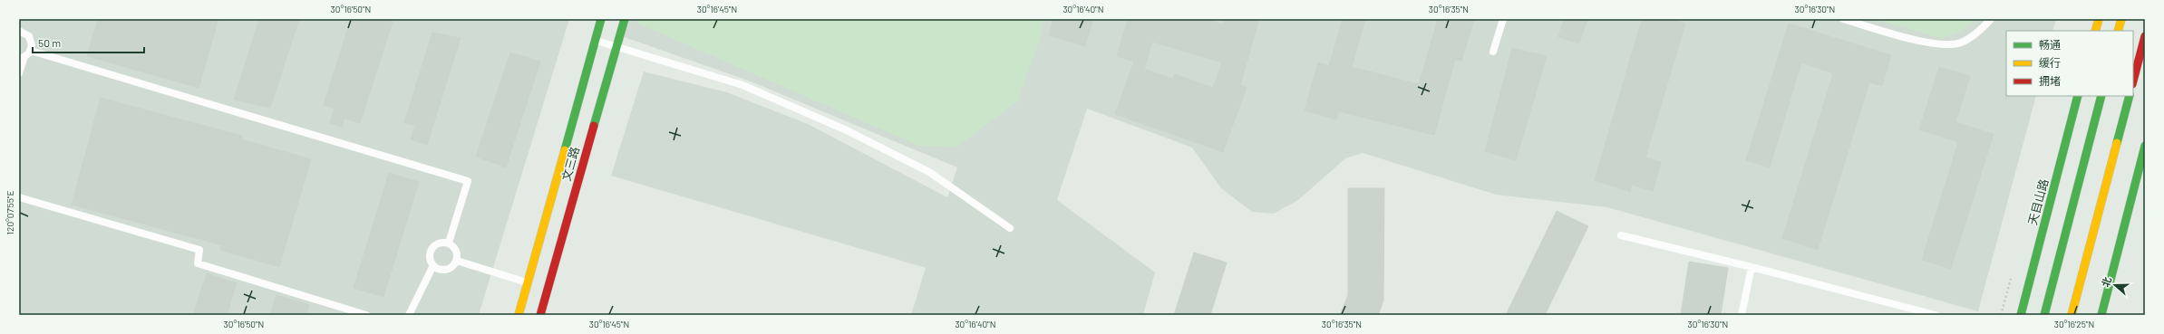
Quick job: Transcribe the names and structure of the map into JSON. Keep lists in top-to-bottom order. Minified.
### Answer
{"streets":{"main road":["文三路","天目山路"]},"legend":["畅通","缓行","拥堵"],"scale_bar":"50 m","north":"left","coordinates":["30°16'50\"N","30°16'45\"N","30°16'40\"N","30°16'35\"N","30°16'30\"N","120°07'55\"E","30°16'25\"N"]}
